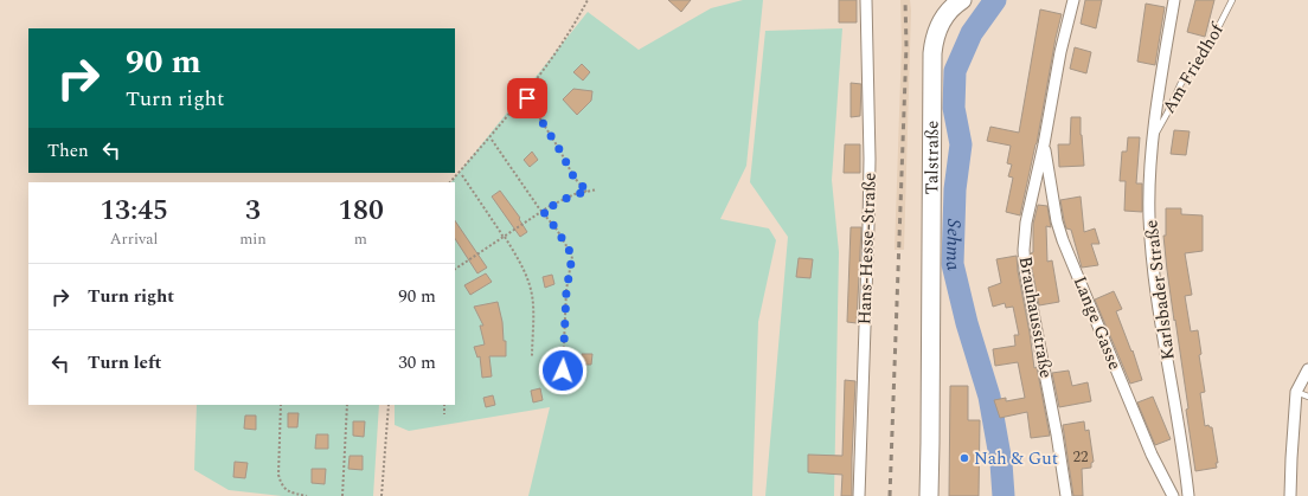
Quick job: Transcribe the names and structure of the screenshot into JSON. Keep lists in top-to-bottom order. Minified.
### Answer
{"streets":{"main road":["Talstraße"],"street":["Hans-Hesse-Straße","Karlsbader Straße","Brauhausstraße","Lange Gasse"],"lane":["Am Friedhof"]},"crossings":[["Am Friedhof","Karlsbader Straße"],["Brauhausstraße","Lange Gasse"]],"water":["Sehma"],"places":["Nah & Gut"],"house_numbers":["22"],"page":{"turn":["90 m","Turn right"],"then":"Then","eta":["13:45","Arrival","3","min","180","m"],"list":[{"name":"Turn right","value":"90 m"},{"name":"Turn left","value":"30 m"}]}}
